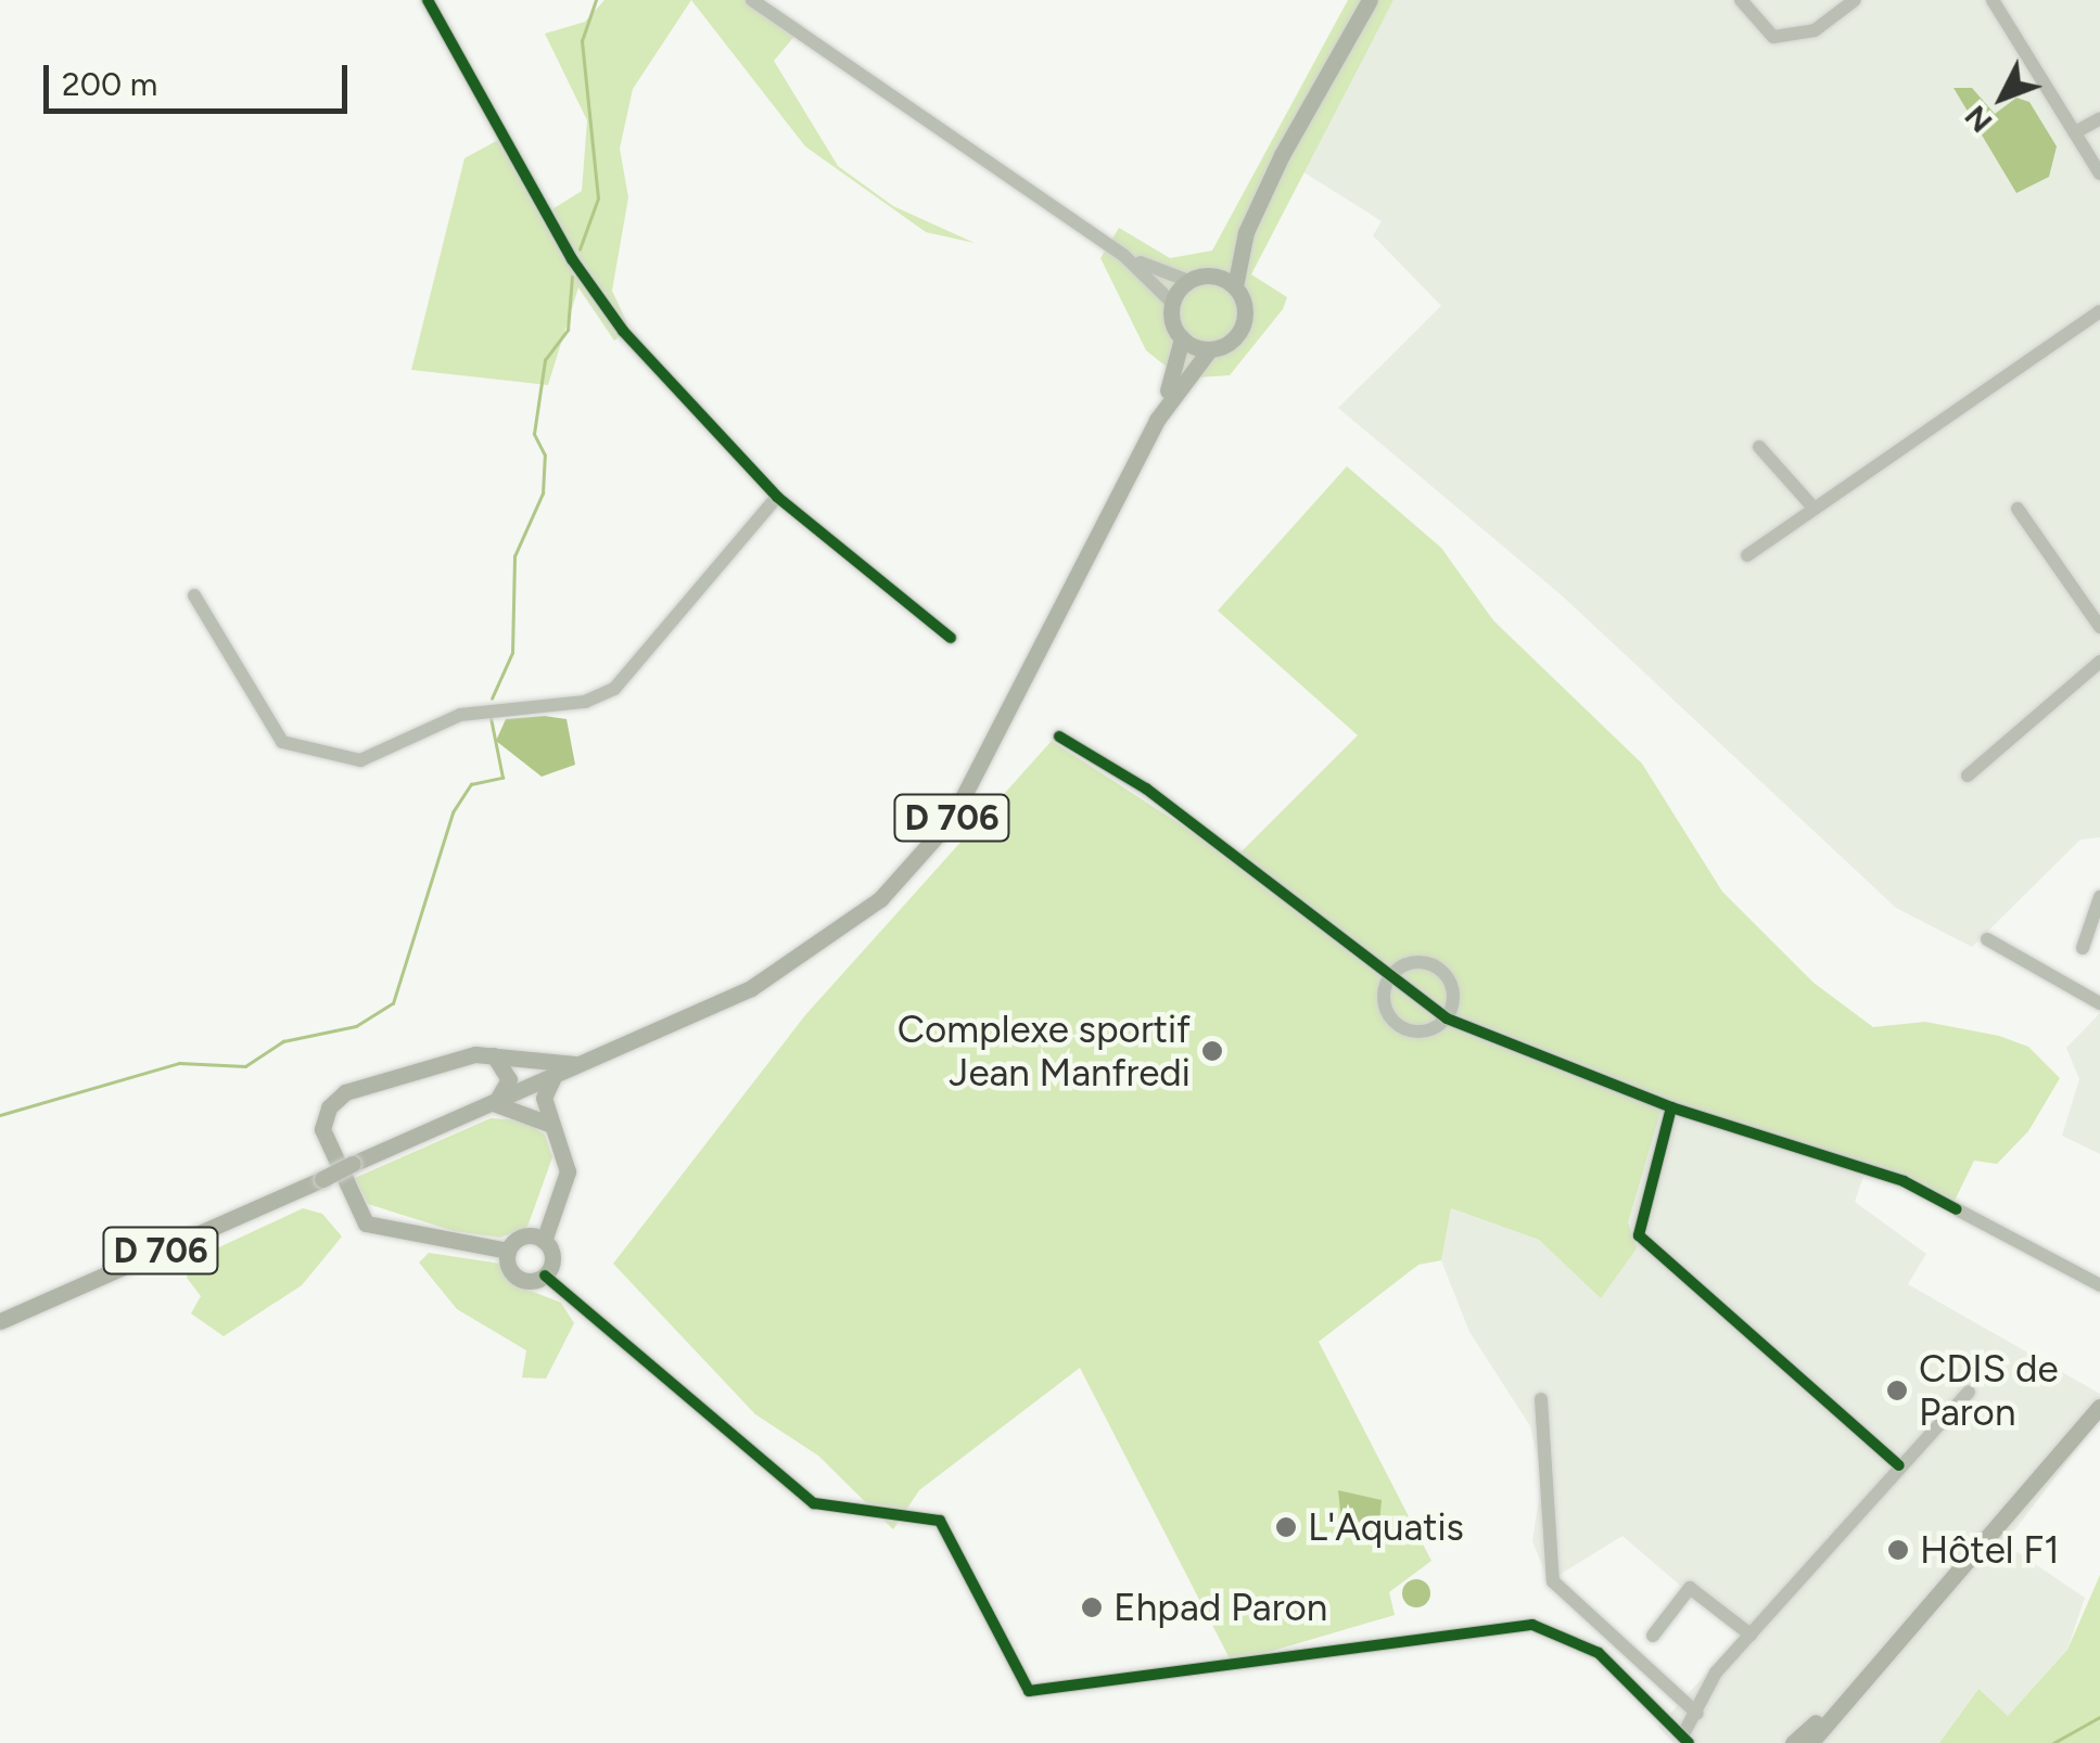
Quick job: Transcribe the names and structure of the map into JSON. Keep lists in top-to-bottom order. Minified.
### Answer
{"streets":{"main road":["D 706"]},"places":["Complexe sportif Jean Manfredi","CDIS de Paron","L'Aquatis","Hôtel F1","Ehpad Paron"],"scale_bar":"200 m","north":"bottom left"}
